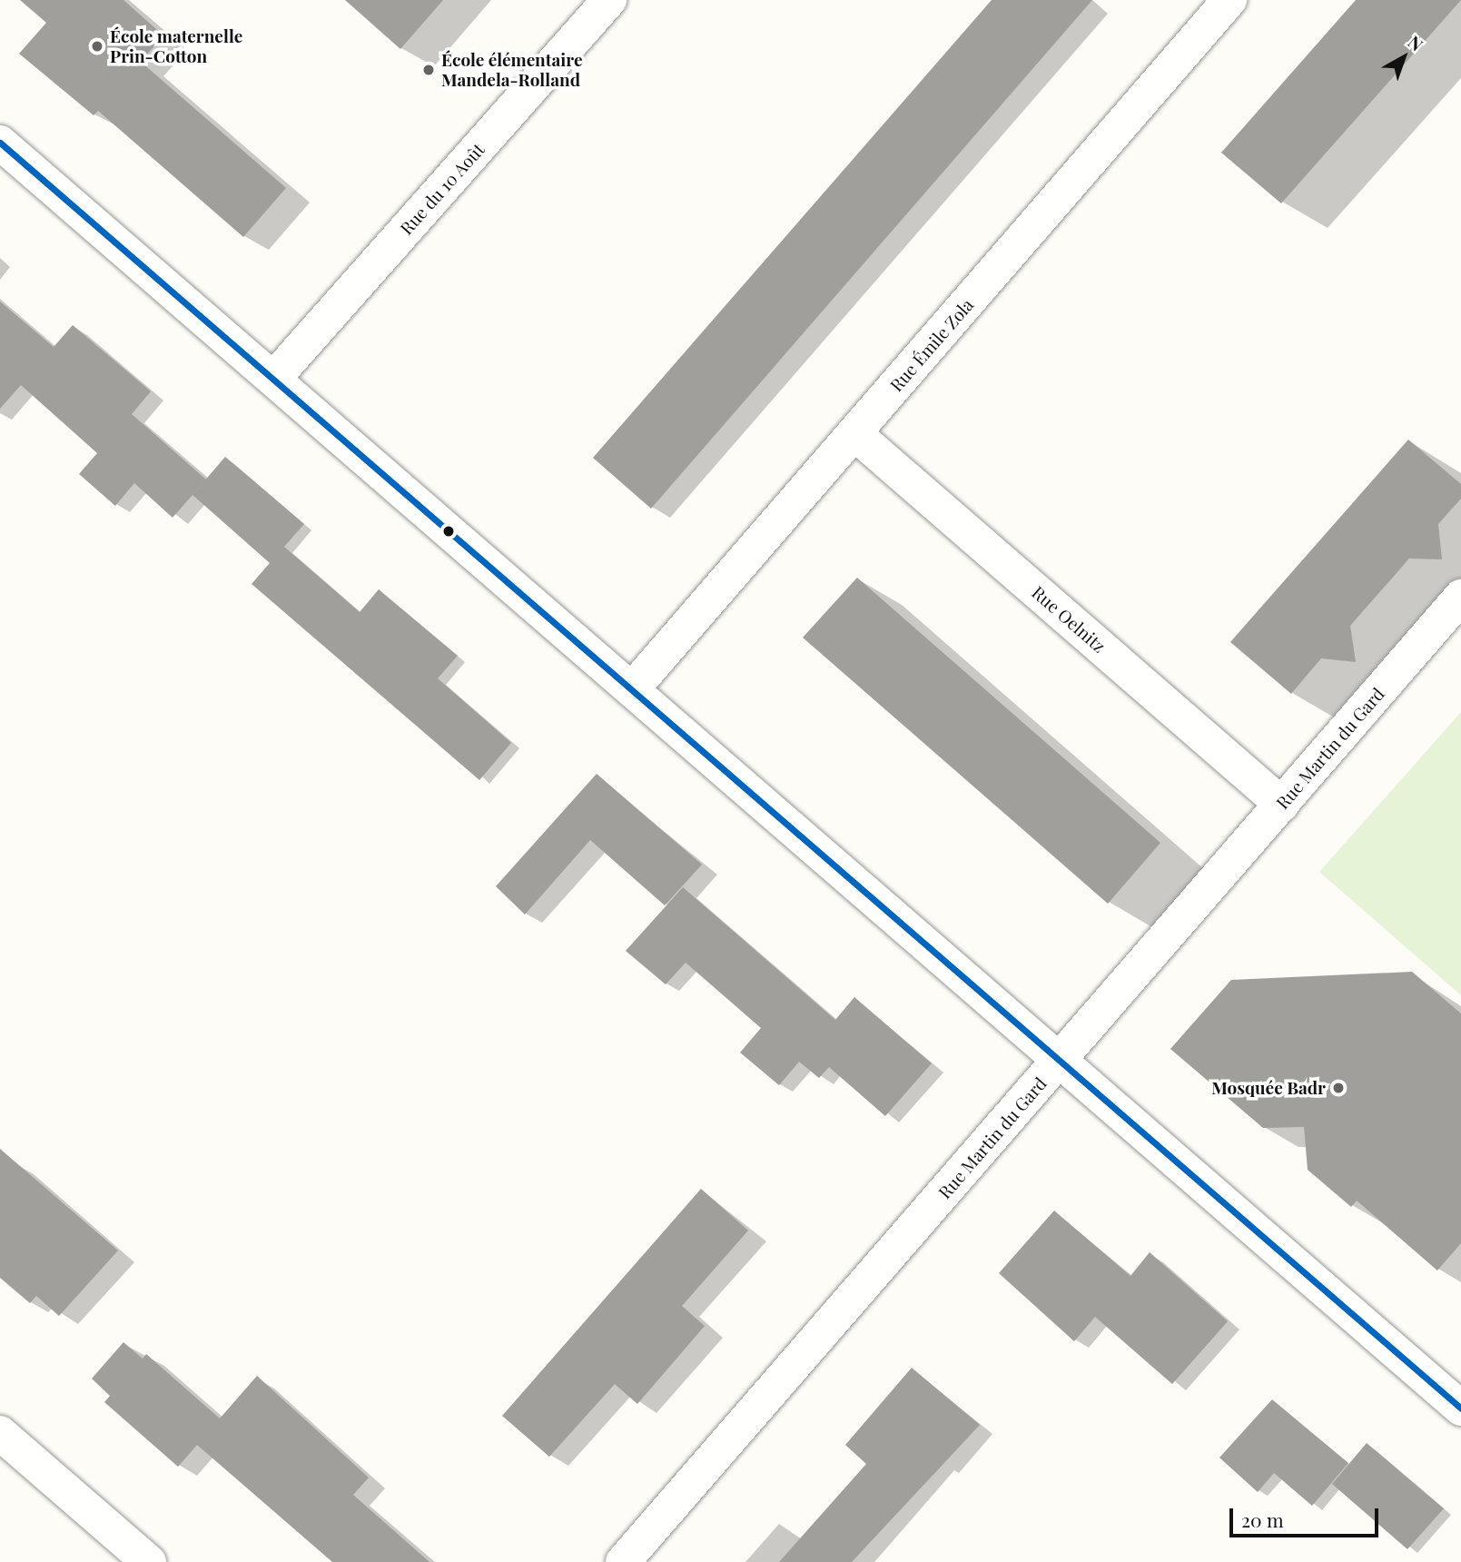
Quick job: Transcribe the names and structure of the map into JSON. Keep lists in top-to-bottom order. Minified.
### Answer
{"streets":{"street":["Rue du 10 Août","Rue Émile Zola","Rue Oelnitz","Rue Martin du Gard"]},"crossings":[["Rue Émile Zola","Rue Oelnitz"],["Rue Oelnitz","Rue Martin du Gard"]],"places":["École maternelle Prin-Cotton","École élémentaire Mandela-Rolland","Mosquée Badr"],"scale_bar":"20 m","north":"top right"}
